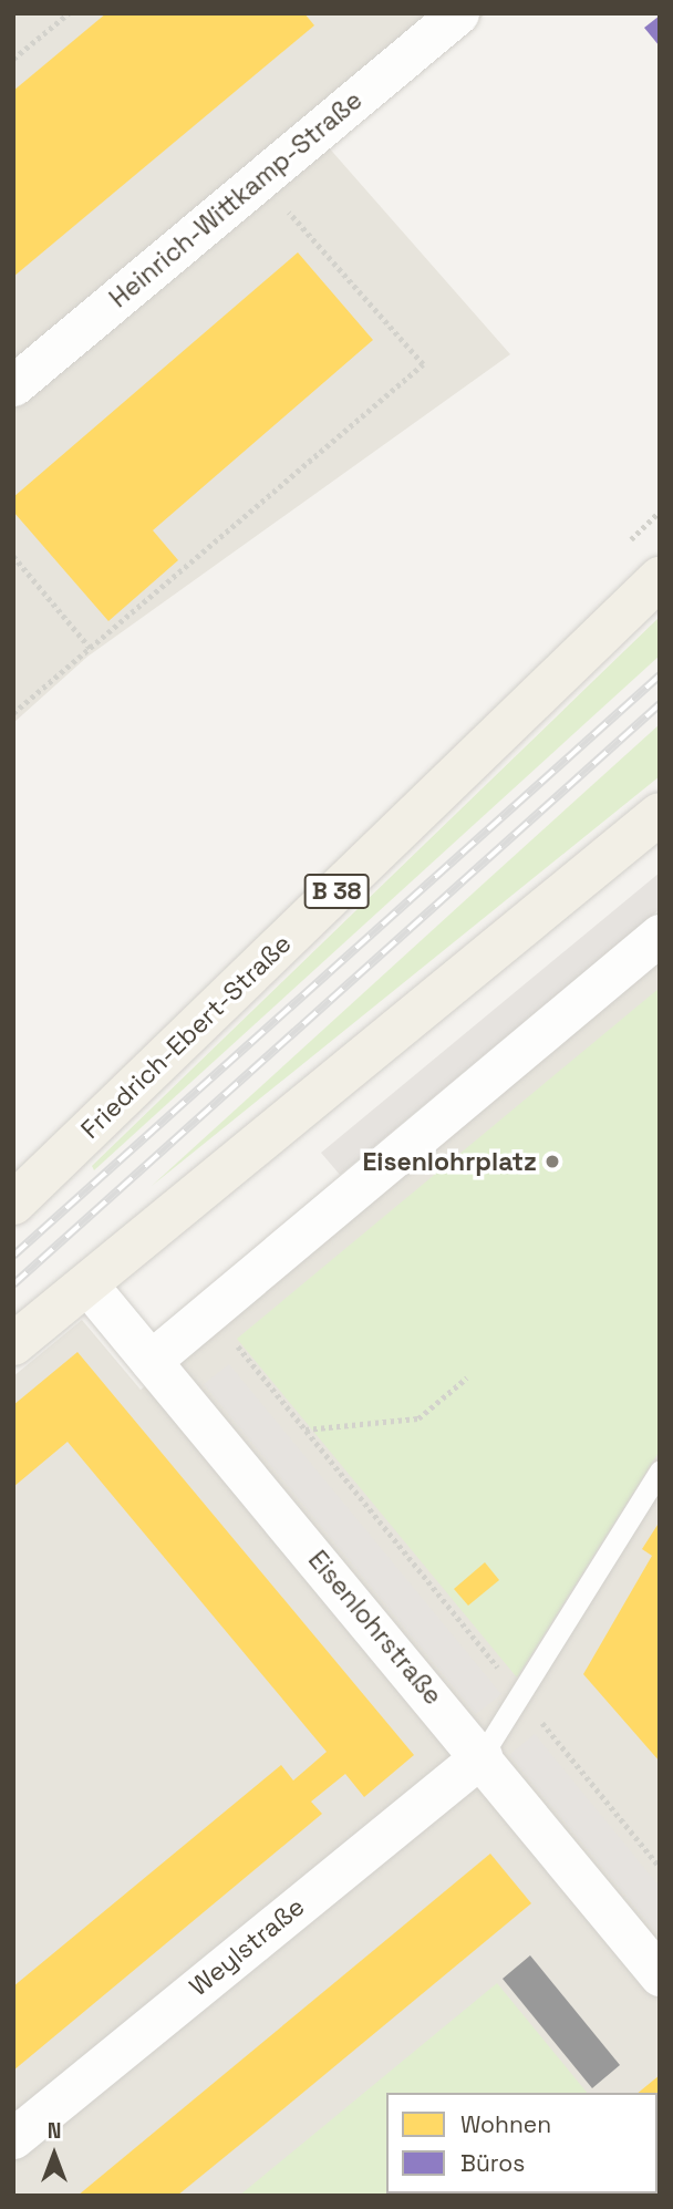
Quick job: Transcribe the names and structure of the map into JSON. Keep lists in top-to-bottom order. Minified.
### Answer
{"streets":{"main road":["B 38","Friedrich-Ebert-Straße"],"street":["Heinrich-Wittkamp-Straße","Eisenlohrstraße","Weylstraße"]},"crossings":[["Eisenlohrstraße","Weylstraße"]],"places":["Eisenlohrplatz"],"legend":["Wohnen","Büros"],"north":"top"}
